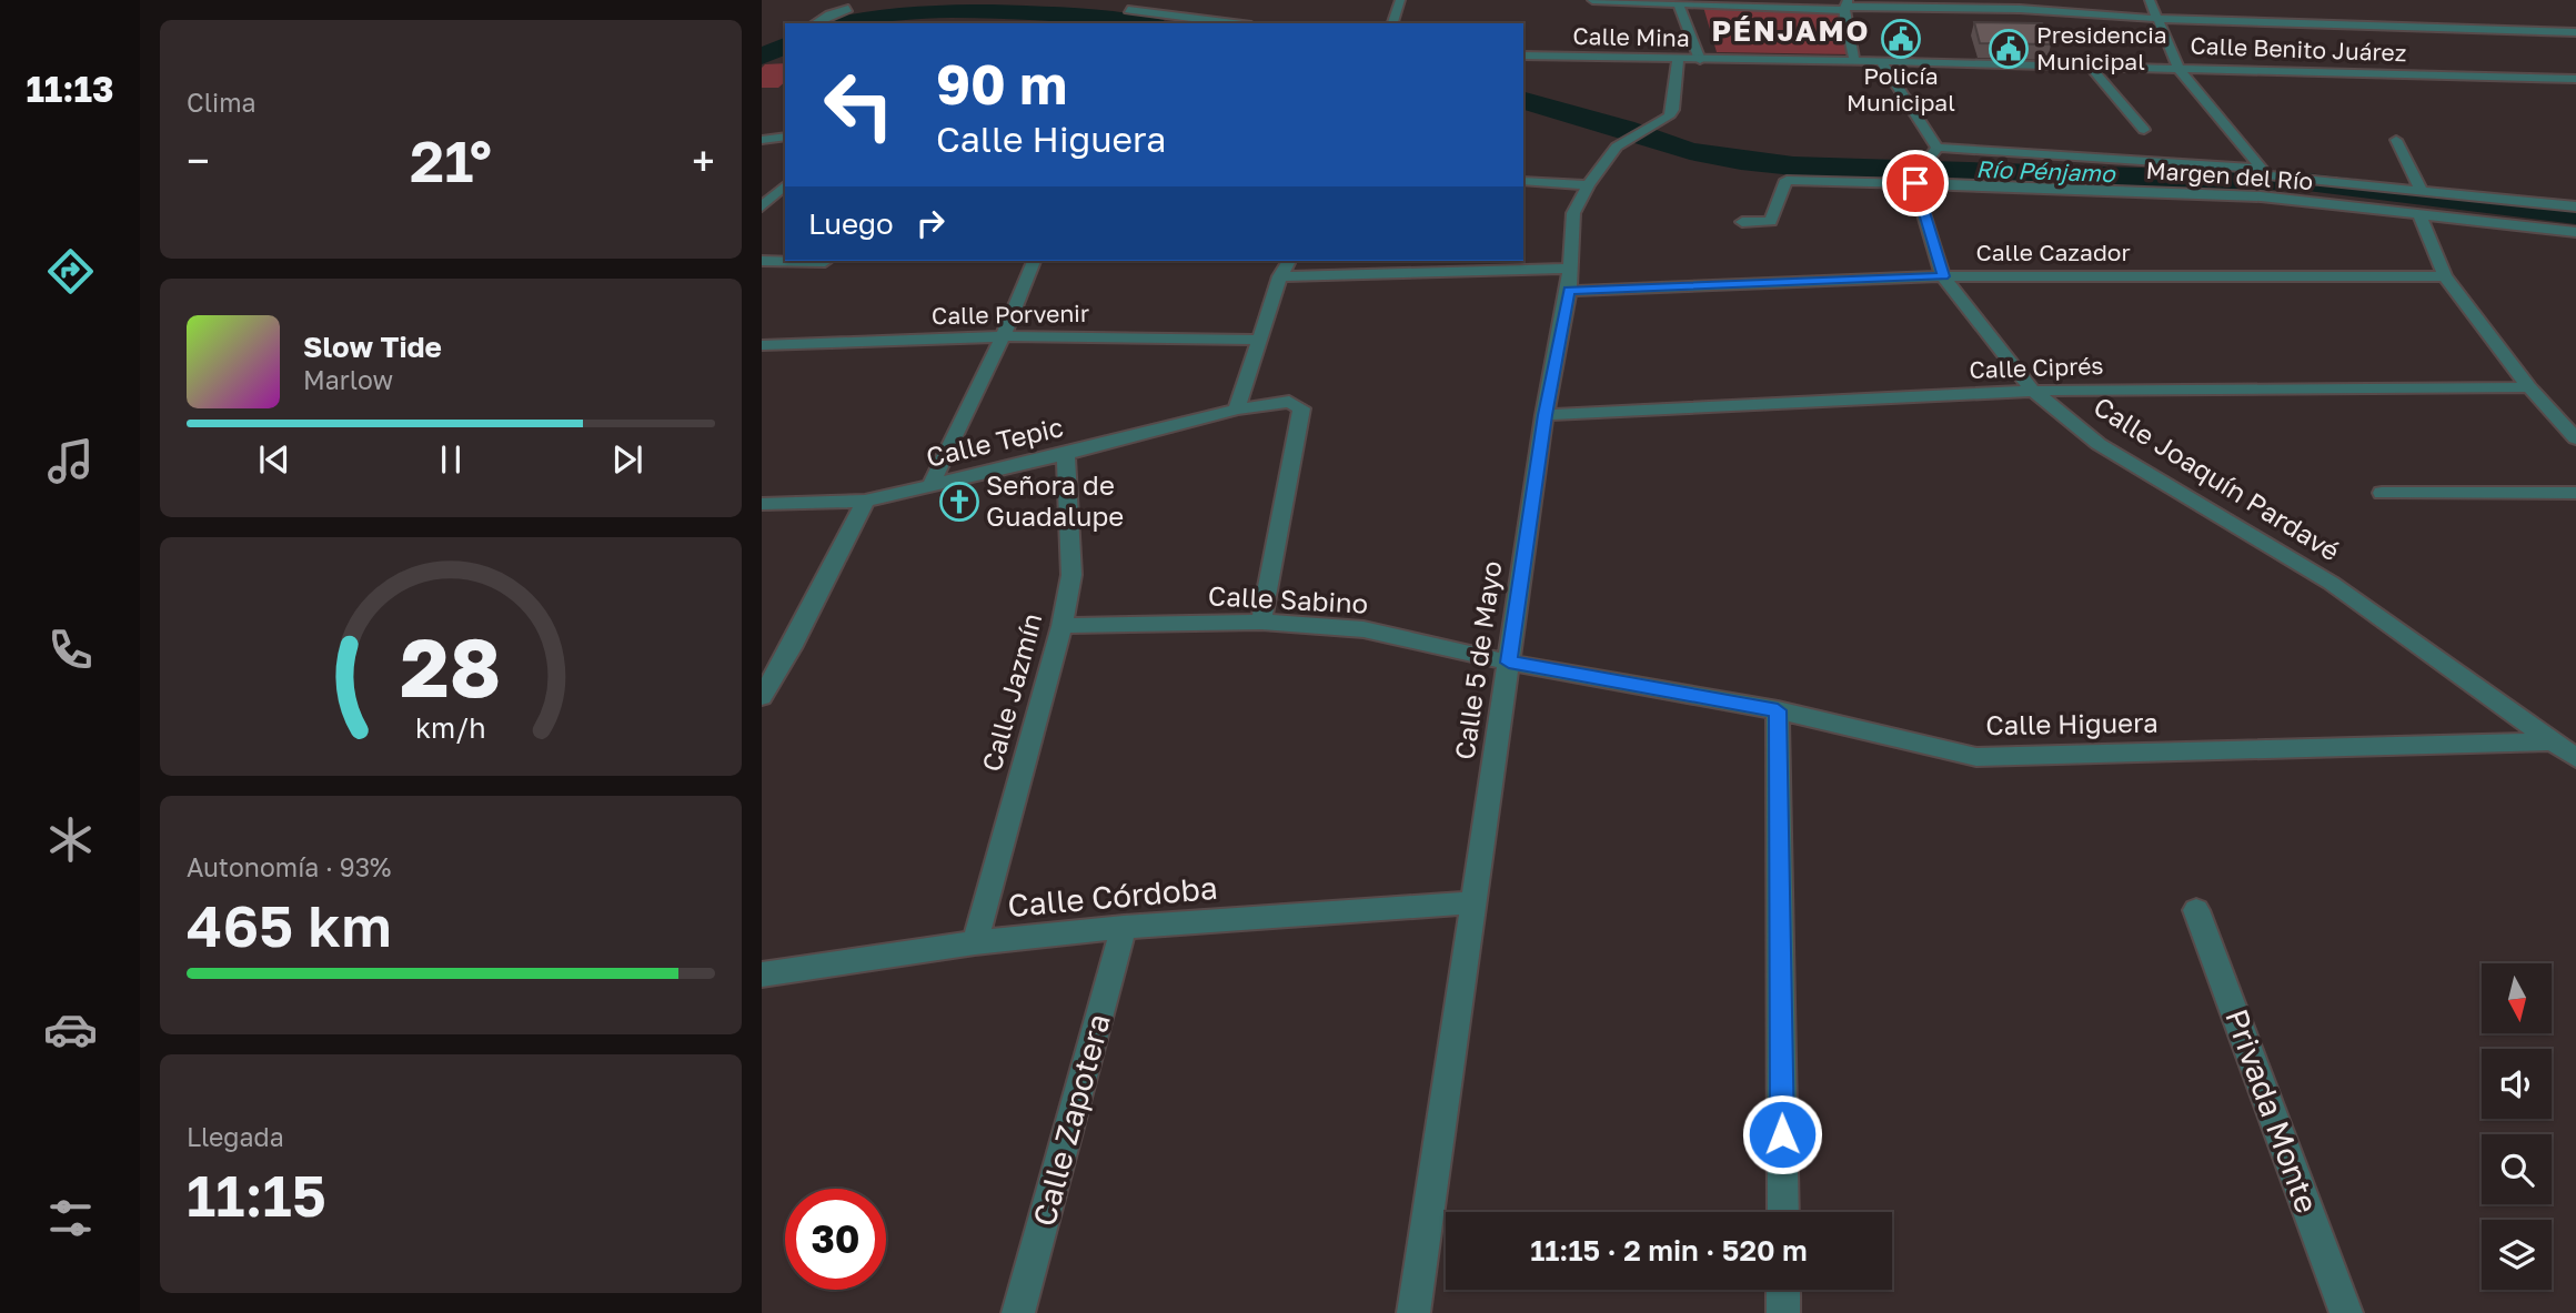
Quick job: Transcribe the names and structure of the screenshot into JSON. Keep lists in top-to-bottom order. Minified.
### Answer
{"streets":{"street":["Calle Mina","Calle Benito Juárez","Margen del Río","Calle Cazador","Calle Porvenir","Calle Ciprés","Calle Tepic","Calle Joaquín Pardavé","Calle Sabino","Calle 5 de Mayo","Calle Jazmín","Calle Higuera","Calle Córdoba","Privada Monte","Calle Zapotera"]},"crossings":[["Calle Mina","Calle Benito Juárez"],["Calle Mina","Calle 5 de Mayo"],["Margen del Río","Calle Joaquín Pardavé"],["Calle Cazador","Calle Joaquín Pardavé"],["Calle Cazador","Calle 5 de Mayo"],["Calle Ciprés","Calle Joaquín Pardavé"],["Calle Ciprés","Calle 5 de Mayo"],["Calle Tepic","Calle Sabino"],["Calle Tepic","Calle Jazmín"],["Calle Joaquín Pardavé","Calle Higuera"],["Calle Sabino","Calle 5 de Mayo"],["Calle Sabino","Calle Jazmín"],["Calle Sabino","Calle Higuera"],["Calle 5 de Mayo","Calle Higuera"],["Calle 5 de Mayo","Calle Córdoba"],["Calle Jazmín","Calle Córdoba"],["Calle Córdoba","Calle Zapotera"]],"districts":["PÉNJAMO"],"water":["Río Pénjamo"],"places":{"public building":["Policía Municipal","Presidencia Municipal"],"church":["Señora de Guadalupe"]},"north":"bottom","page":{"tabs":"11:13","tile":["Clima",["Autonomía · 93%","465 km"],["Llegada","11:15"]],"turn":["90 m","Calle Higuera"],"heat":["−","21°","+"],"then":"Luego","song":["Slow Tide","Marlow"],"limit":"30","trip":"11:15 · 2 min · 520 m","gauge":["28","km/h"]}}
